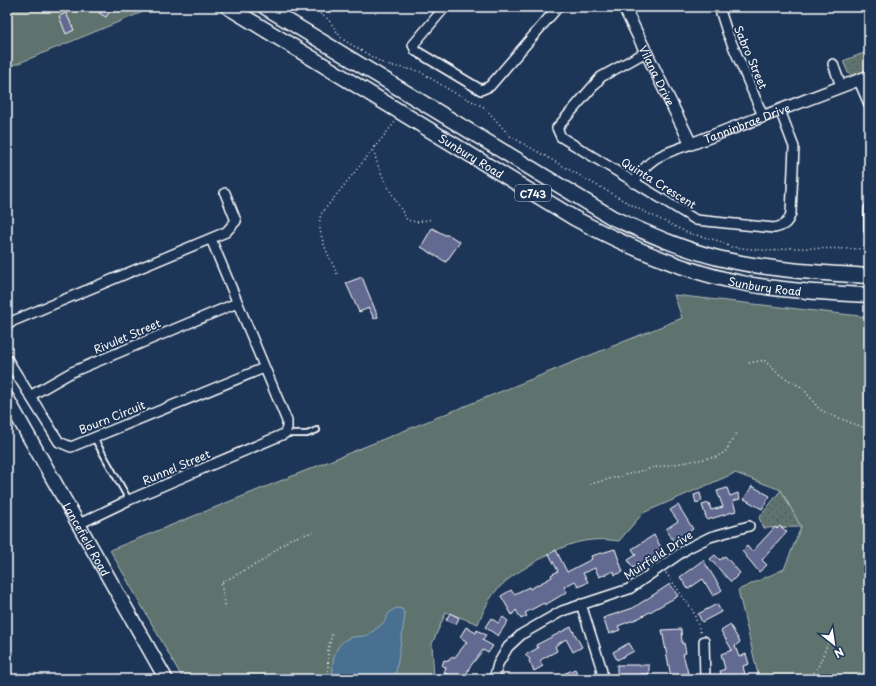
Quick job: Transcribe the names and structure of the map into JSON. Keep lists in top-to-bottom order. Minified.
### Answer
{"streets":{"main road":["Sunbury Road","C743","Lancefield Road"],"street":["Sabro Street","Vilana Drive","Tanninbrae Drive","Quinta Crescent","Rivulet Street","Bourn Circuit","Runnel Street","Muirfield Drive"]},"crossings":[["Sabro Street","Tanninbrae Drive"],["Vilana Drive","Tanninbrae Drive"],["Vilana Drive","Quinta Crescent"],["Tanninbrae Drive","Quinta Crescent"],["Rivulet Street","Bourn Circuit"],["Runnel Street","Lancefield Road"]],"north":"bottom right"}
